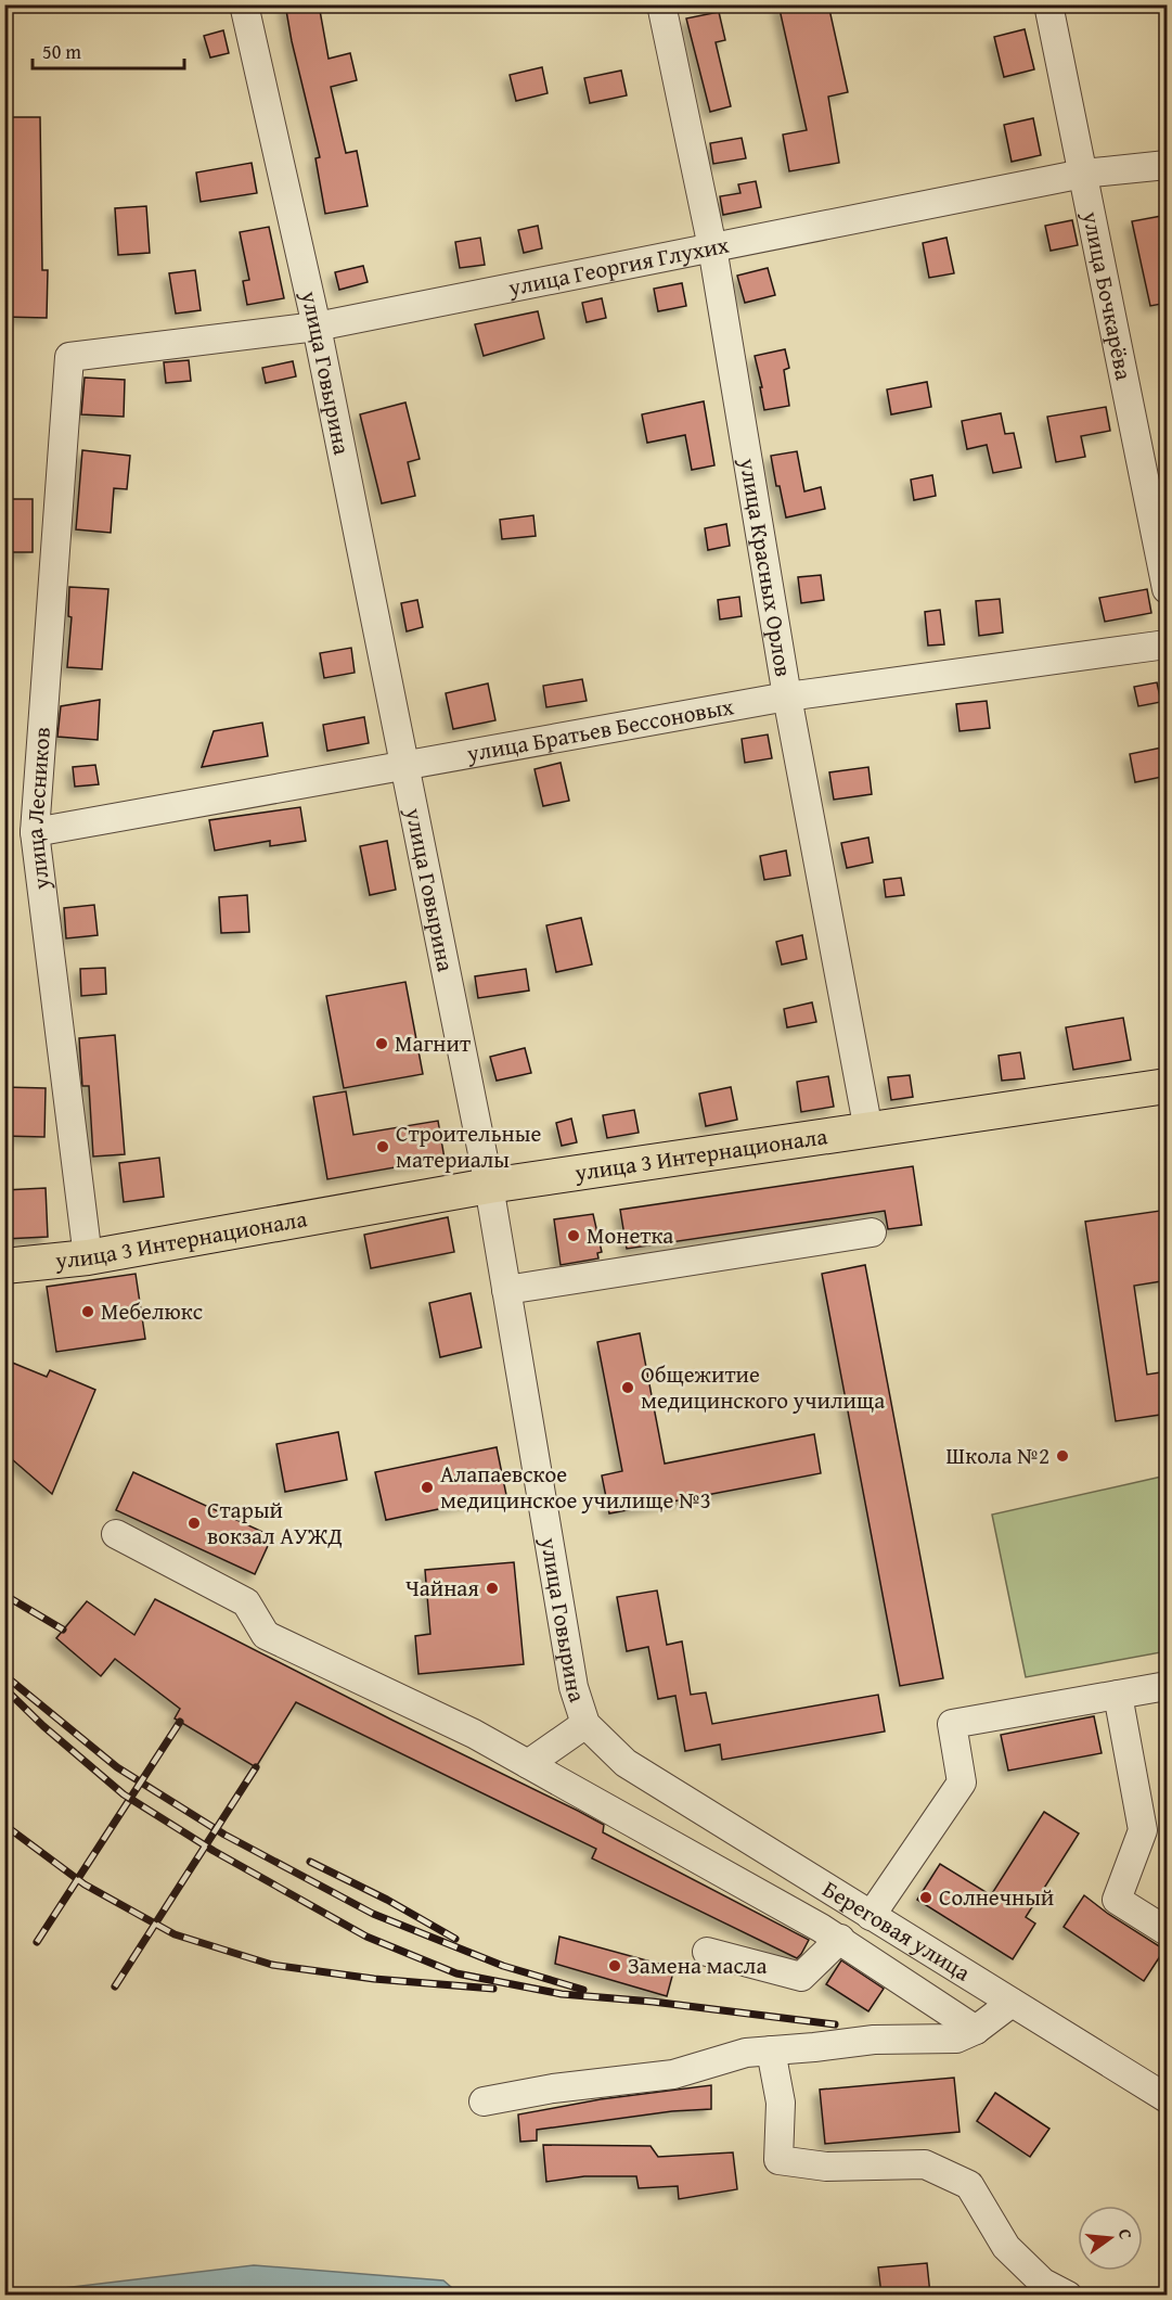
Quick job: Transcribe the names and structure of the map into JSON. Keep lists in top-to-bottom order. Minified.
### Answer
{"streets":{"main road":["улица 3 Интернационала"],"street":["улица Георгия Глухих","улица Бочкарёва","улица Говырина","улица Красных Орлов","улица Братьев Бессоновых","улица Лесников","Береговая улица"]},"crossings":[["улица Георгия Глухих","улица Бочкарёва"],["улица Георгия Глухих","улица Говырина"],["улица Георгия Глухих","улица Красных Орлов"],["улица Георгия Глухих","улица Лесников"],["улица Говырина","улица Братьев Бессоновых"],["улица Говырина","улица 3 Интернационала"],["улица Говырина","Береговая улица"],["улица Красных Орлов","улица Братьев Бессоновых"],["улица Красных Орлов","улица 3 Интернационала"],["улица Братьев Бессоновых","улица Лесников"],["улица Лесников","улица 3 Интернационала"]],"places":["Магнит","Строительные материалы","Монетка","Мебелюкс","Общежитие медицинского училища","Школа №2","Алапаевское медицинское училище №3","Старый вокзал АУЖД","Чайная","Солнечный","Замена масла"],"scale_bar":"50 m","north":"right"}
